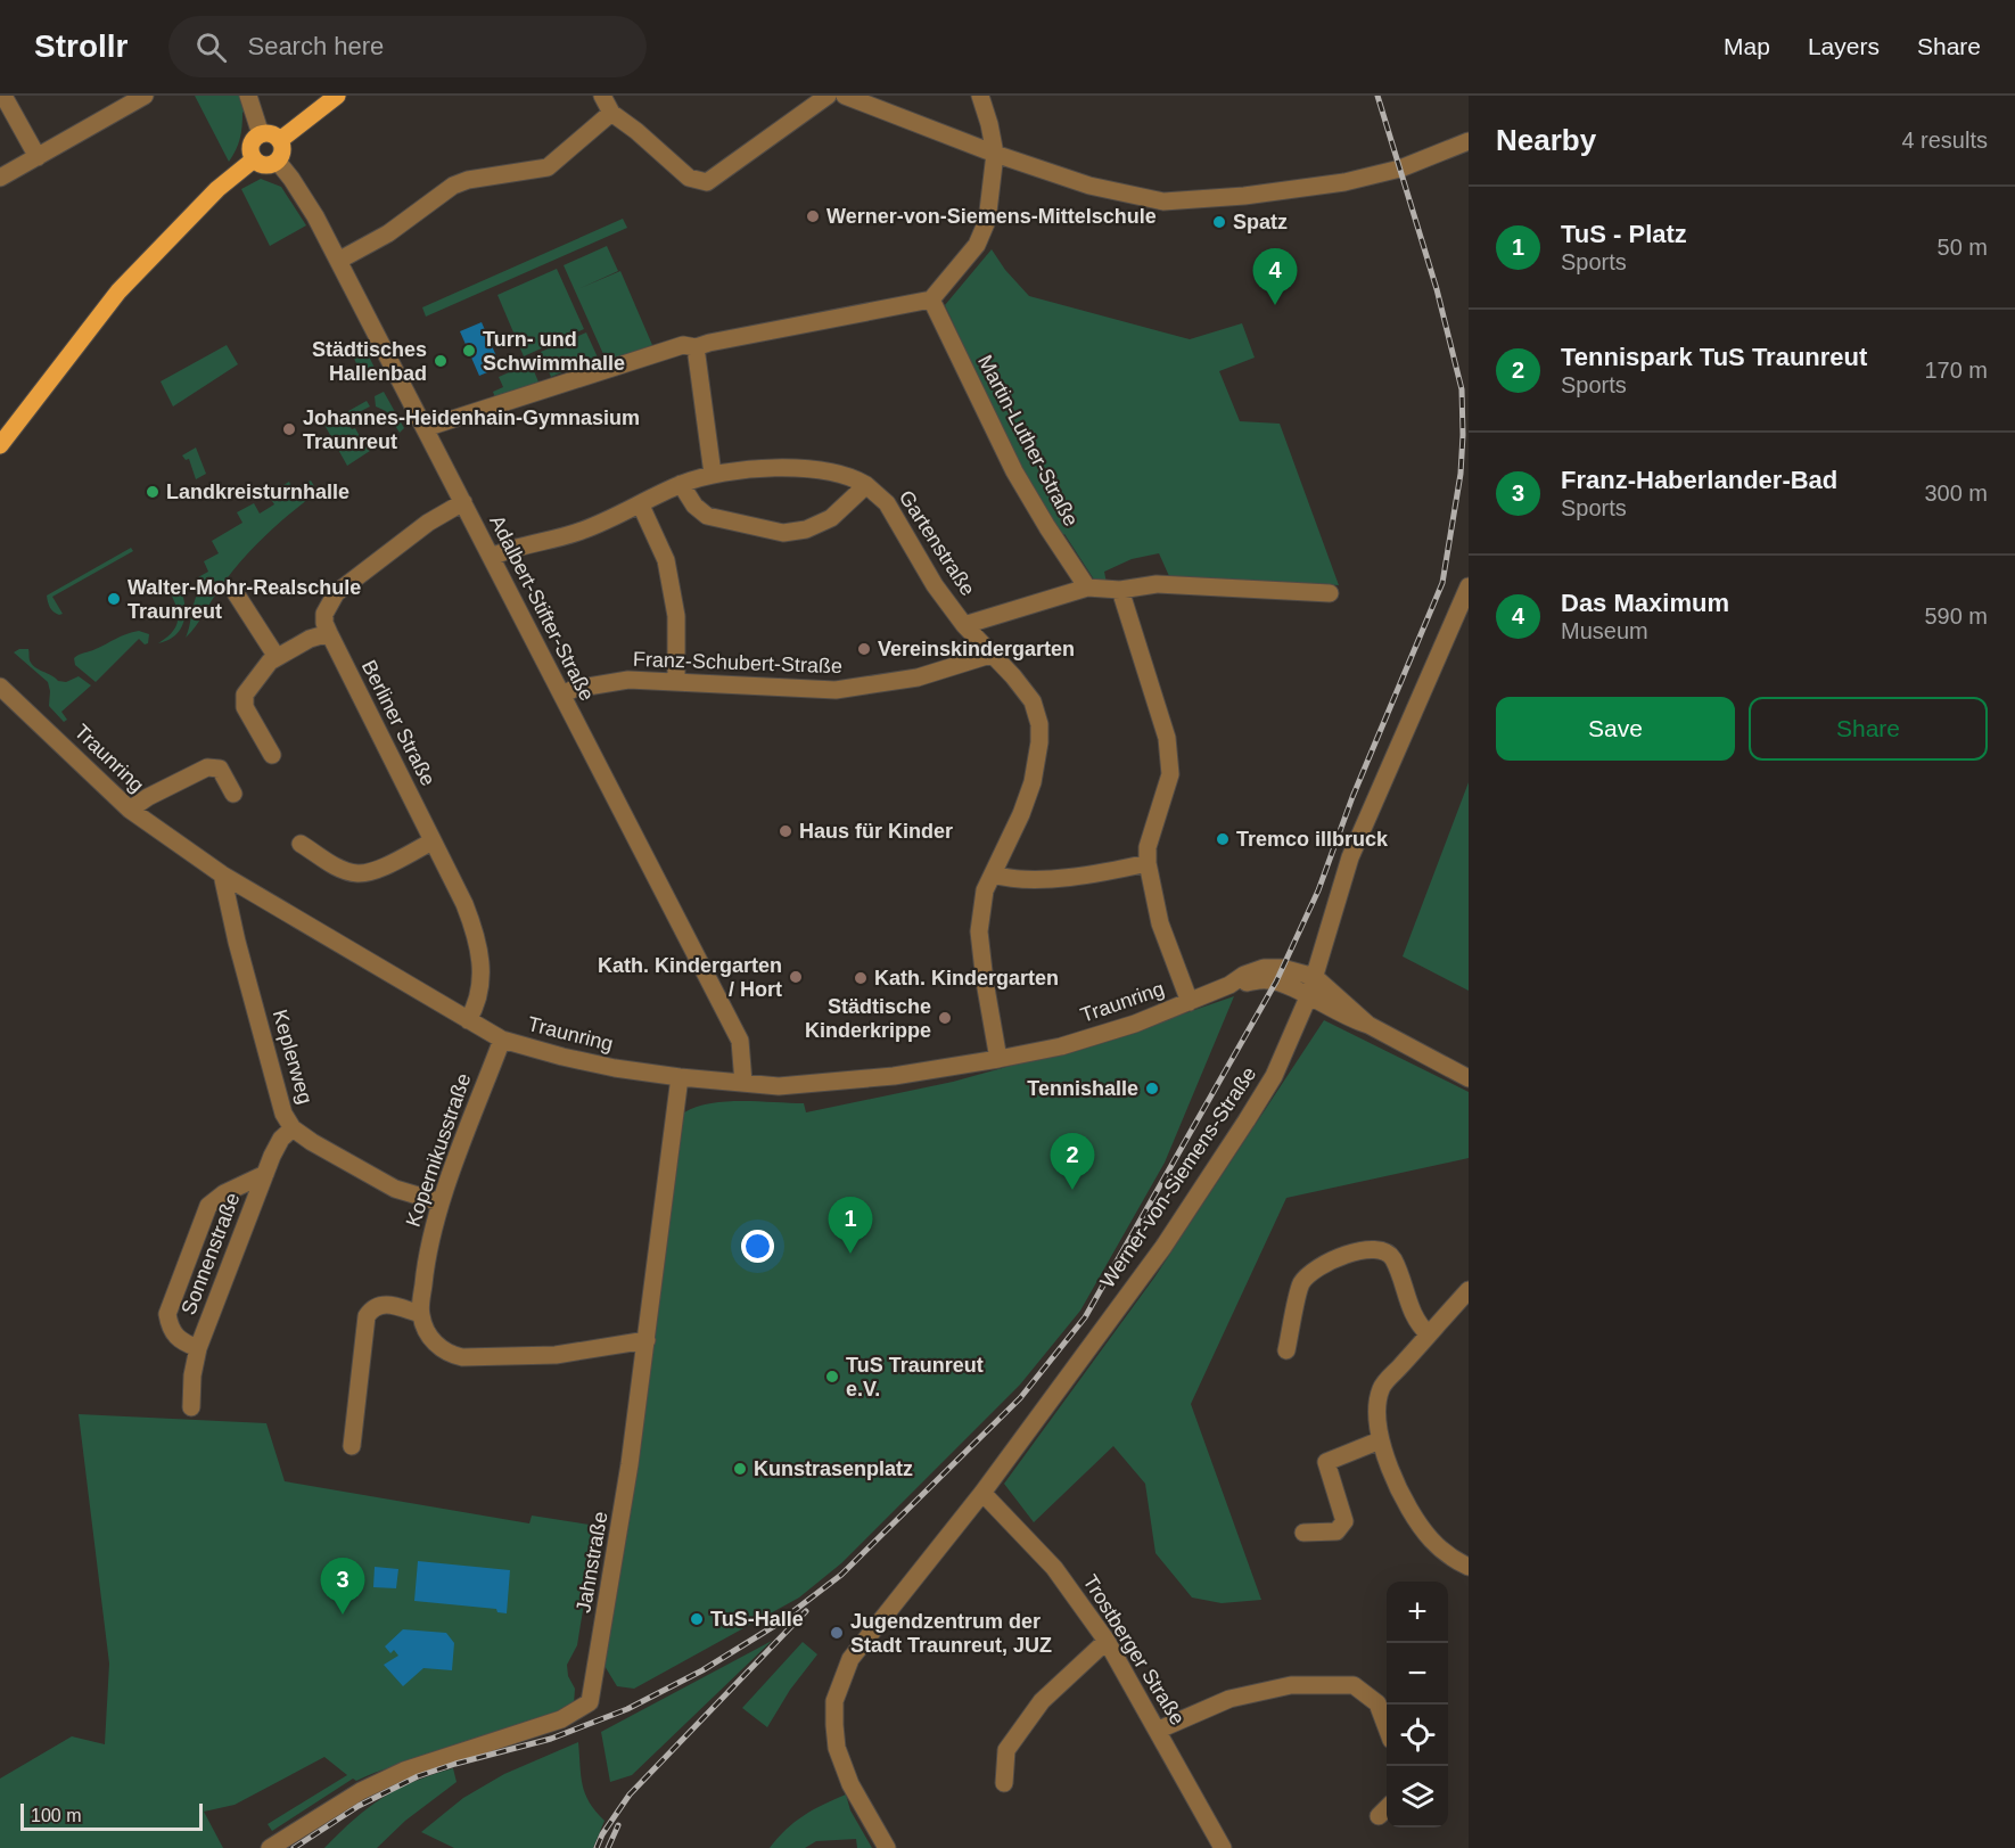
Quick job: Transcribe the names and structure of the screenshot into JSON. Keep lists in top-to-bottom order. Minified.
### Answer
{"streets":{"street":["Martin-Luther-Straße","Gartenstraße","Adalbert-Stifter-Straße","Franz-Schubert-Straße","Berliner Straße","Traunring","Keplerweg","Kopernikusstraße","Werner-von-Siemens-Straße","Sonnenstraße","Jahnstraße","Trostberger Straße"]},"crossings":[["Martin-Luther-Straße","Gartenstraße"],["Gartenstraße","Adalbert-Stifter-Straße"],["Adalbert-Stifter-Straße","Franz-Schubert-Straße"],["Adalbert-Stifter-Straße","Traunring"],["Berliner Straße","Traunring"],["Traunring","Keplerweg"],["Traunring","Kopernikusstraße"],["Traunring","Werner-von-Siemens-Straße"],["Traunring","Jahnstraße"],["Keplerweg","Kopernikusstraße"],["Keplerweg","Sonnenstraße"],["Werner-von-Siemens-Straße","Trostberger Straße"]],"places":["Werner-von-Siemens-Mittelschule","Spatz","Turn- und Schwimmhalle","Städtisches Hallenbad","Johannes-Heidenhain-Gymnasium Traunreut","Landkreisturnhalle","Walter-Mohr-Realschule Traunreut","Vereinskindergarten","Haus für Kinder","Tremco illbruck","Kath. Kindergarten / Hort","Kath. Kindergarten","Städtische Kinderkrippe","Tennishalle","TuS Traunreut e.V.","Kunstrasenplatz","TuS-Halle","Jugendzentrum der Stadt Traunreut, JUZ"],"scale_bar":"100 m","page":{"header":"Strollr","search":"Search here","nav":["Map","Layers","Share"],"heading":["Nearby","4 results"],"list":[{"mark":"1","name":"TuS - Platz","note":"Sports","value":"50 m"},{"mark":"2","name":"Tennispark TuS Traunreut","note":"Sports","value":"170 m"},{"mark":"3","name":"Franz-Haberlander-Bad","note":"Sports","value":"300 m"},{"mark":"4","name":"Das Maximum","note":"Museum","value":"590 m"}],"pins":["4","2","1","3"],"buttons":["Save","Share"],"map_buttons":["+","−"],"scale":"100 m"}}
